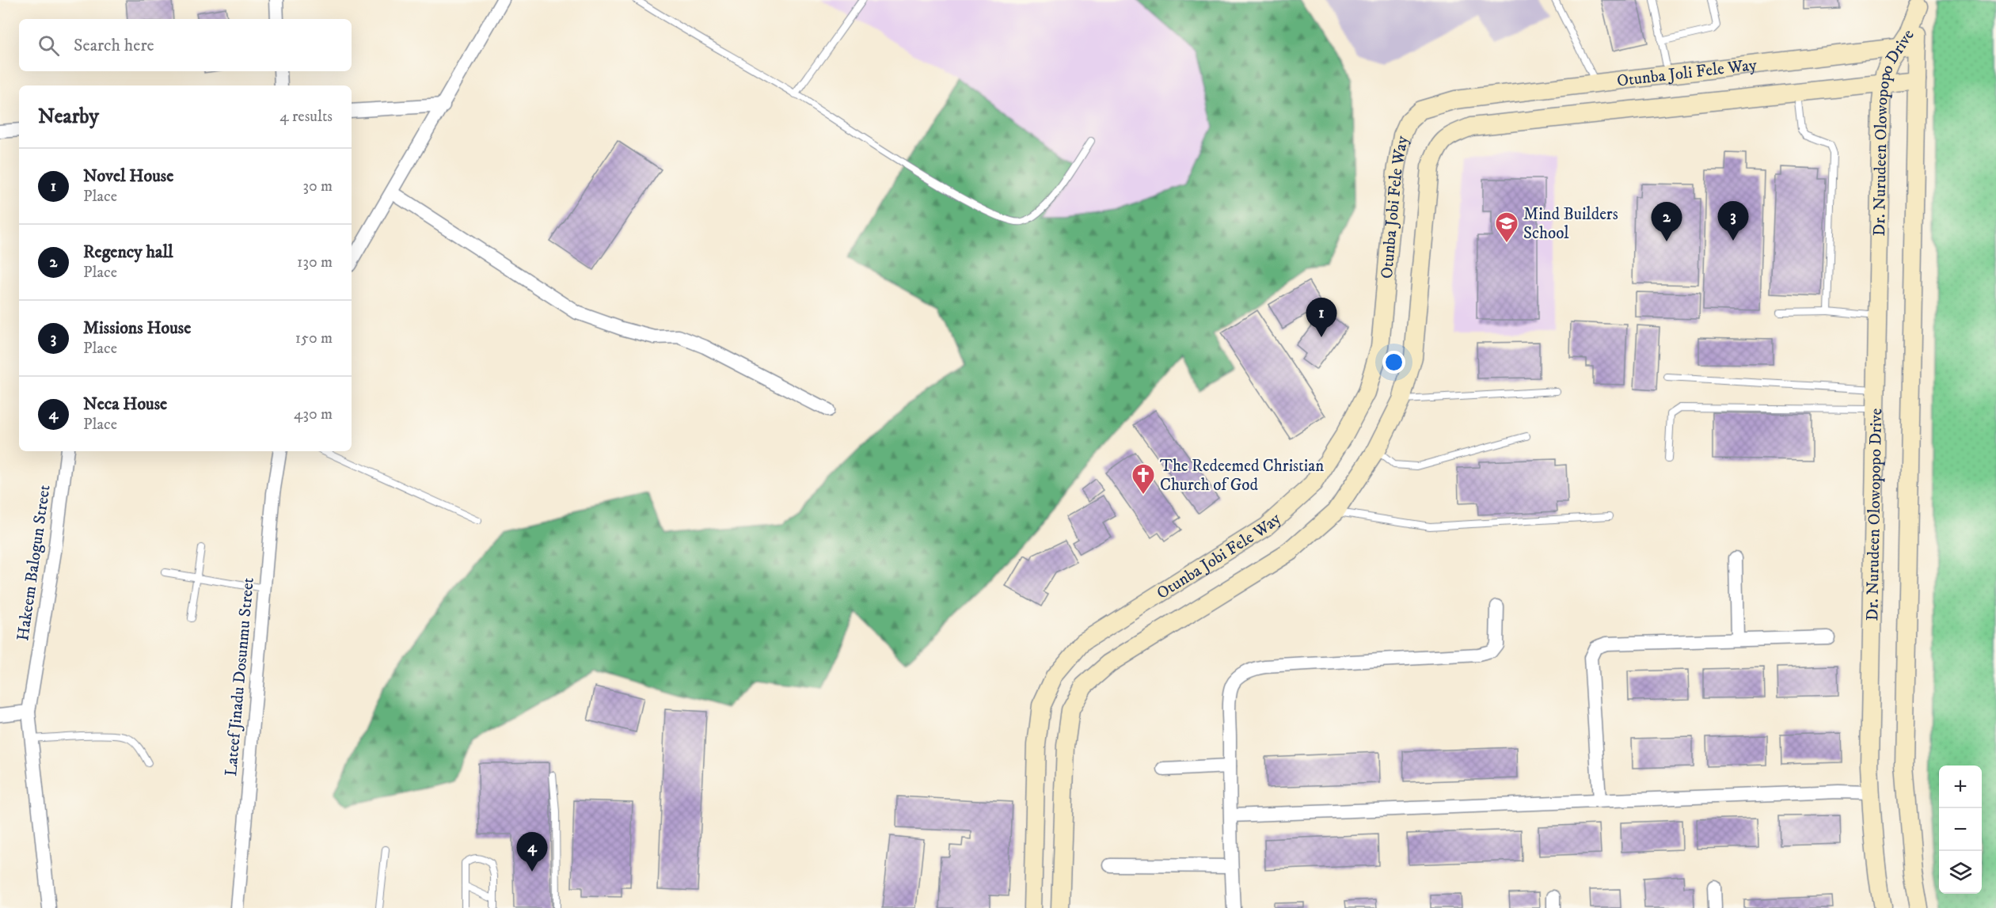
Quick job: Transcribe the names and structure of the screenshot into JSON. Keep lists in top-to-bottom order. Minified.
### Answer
{"streets":{"street":["Otunba Joli Fele Way","Dr. Nurudeen Olowopopo Drive","Otunba Jobi Fele Way","Hakeem Balogun Street","Lateef Jinadu Dosunmu Street"]},"crossings":[["Otunba Joli Fele Way","Dr. Nurudeen Olowopopo Drive"],["Otunba Joli Fele Way","Otunba Jobi Fele Way"]],"places":{"school or university":["Mind Builders School"],"church":["The Redeemed Christian Church of God"]},"page":{"search":"Search here","heading":["Nearby","4 results"],"list":[{"mark":"1","name":"Novel House","note":"Place","value":"30 m"},{"mark":"2","name":"Regency hall","note":"Place","value":"130 m"},{"mark":"3","name":"Missions House","note":"Place","value":"150 m"},{"mark":"4","name":"Neca House","note":"Place","value":"430 m"}],"pins":["3","2","1","4"],"map_buttons":["+","−"]}}
